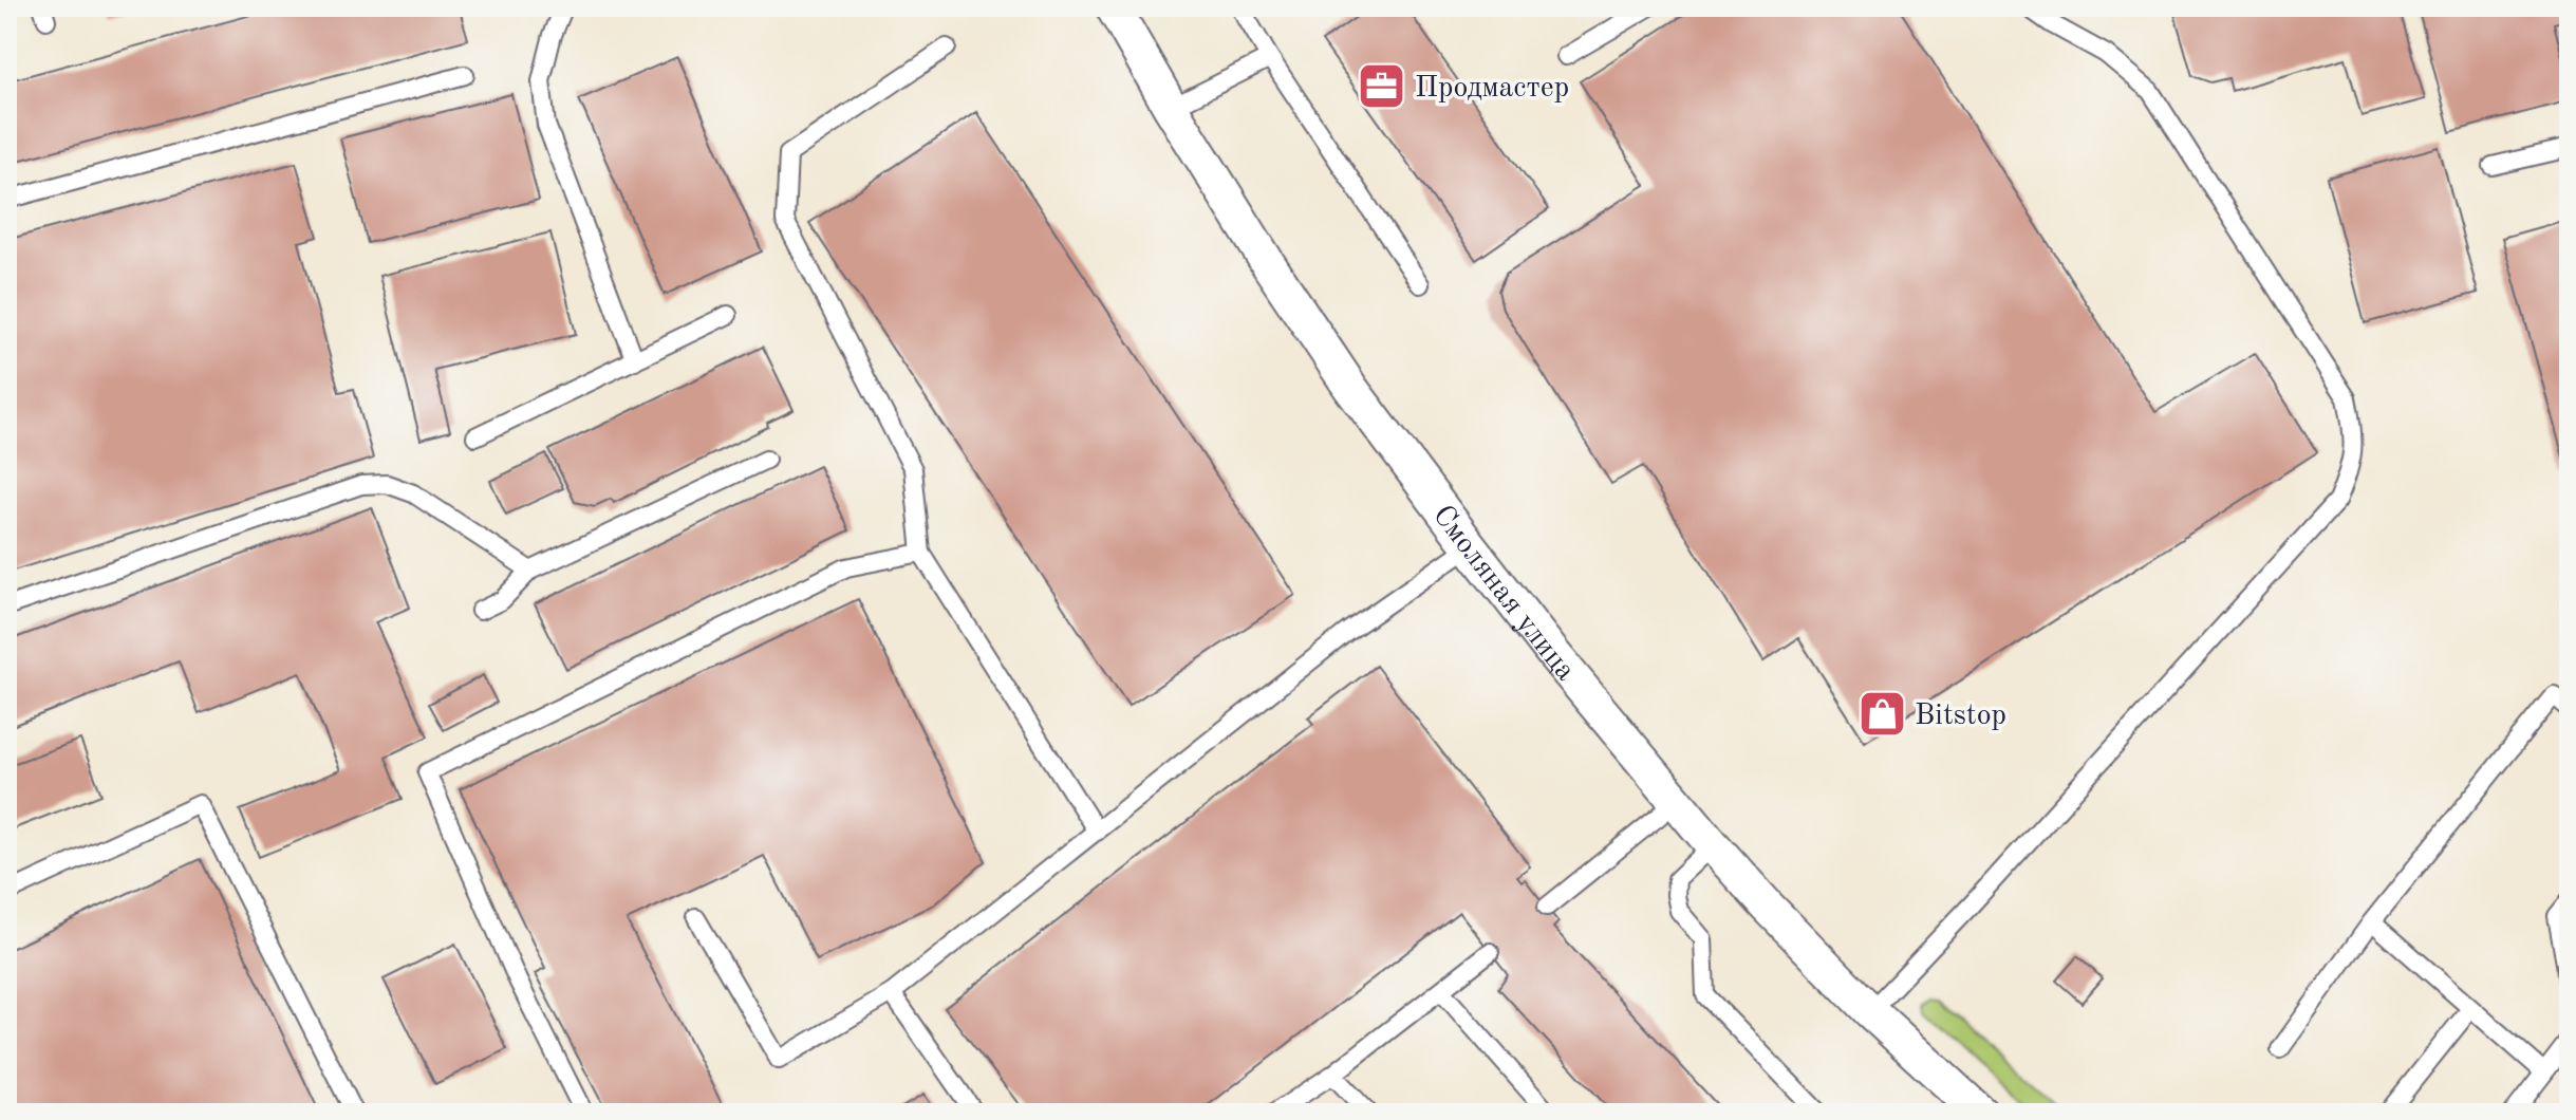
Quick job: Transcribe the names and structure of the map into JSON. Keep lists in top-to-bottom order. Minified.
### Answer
{"streets":{"street":["Смоляная улица"]},"places":{"office":["Продмастер"],"shop":["Bitstop"]}}
